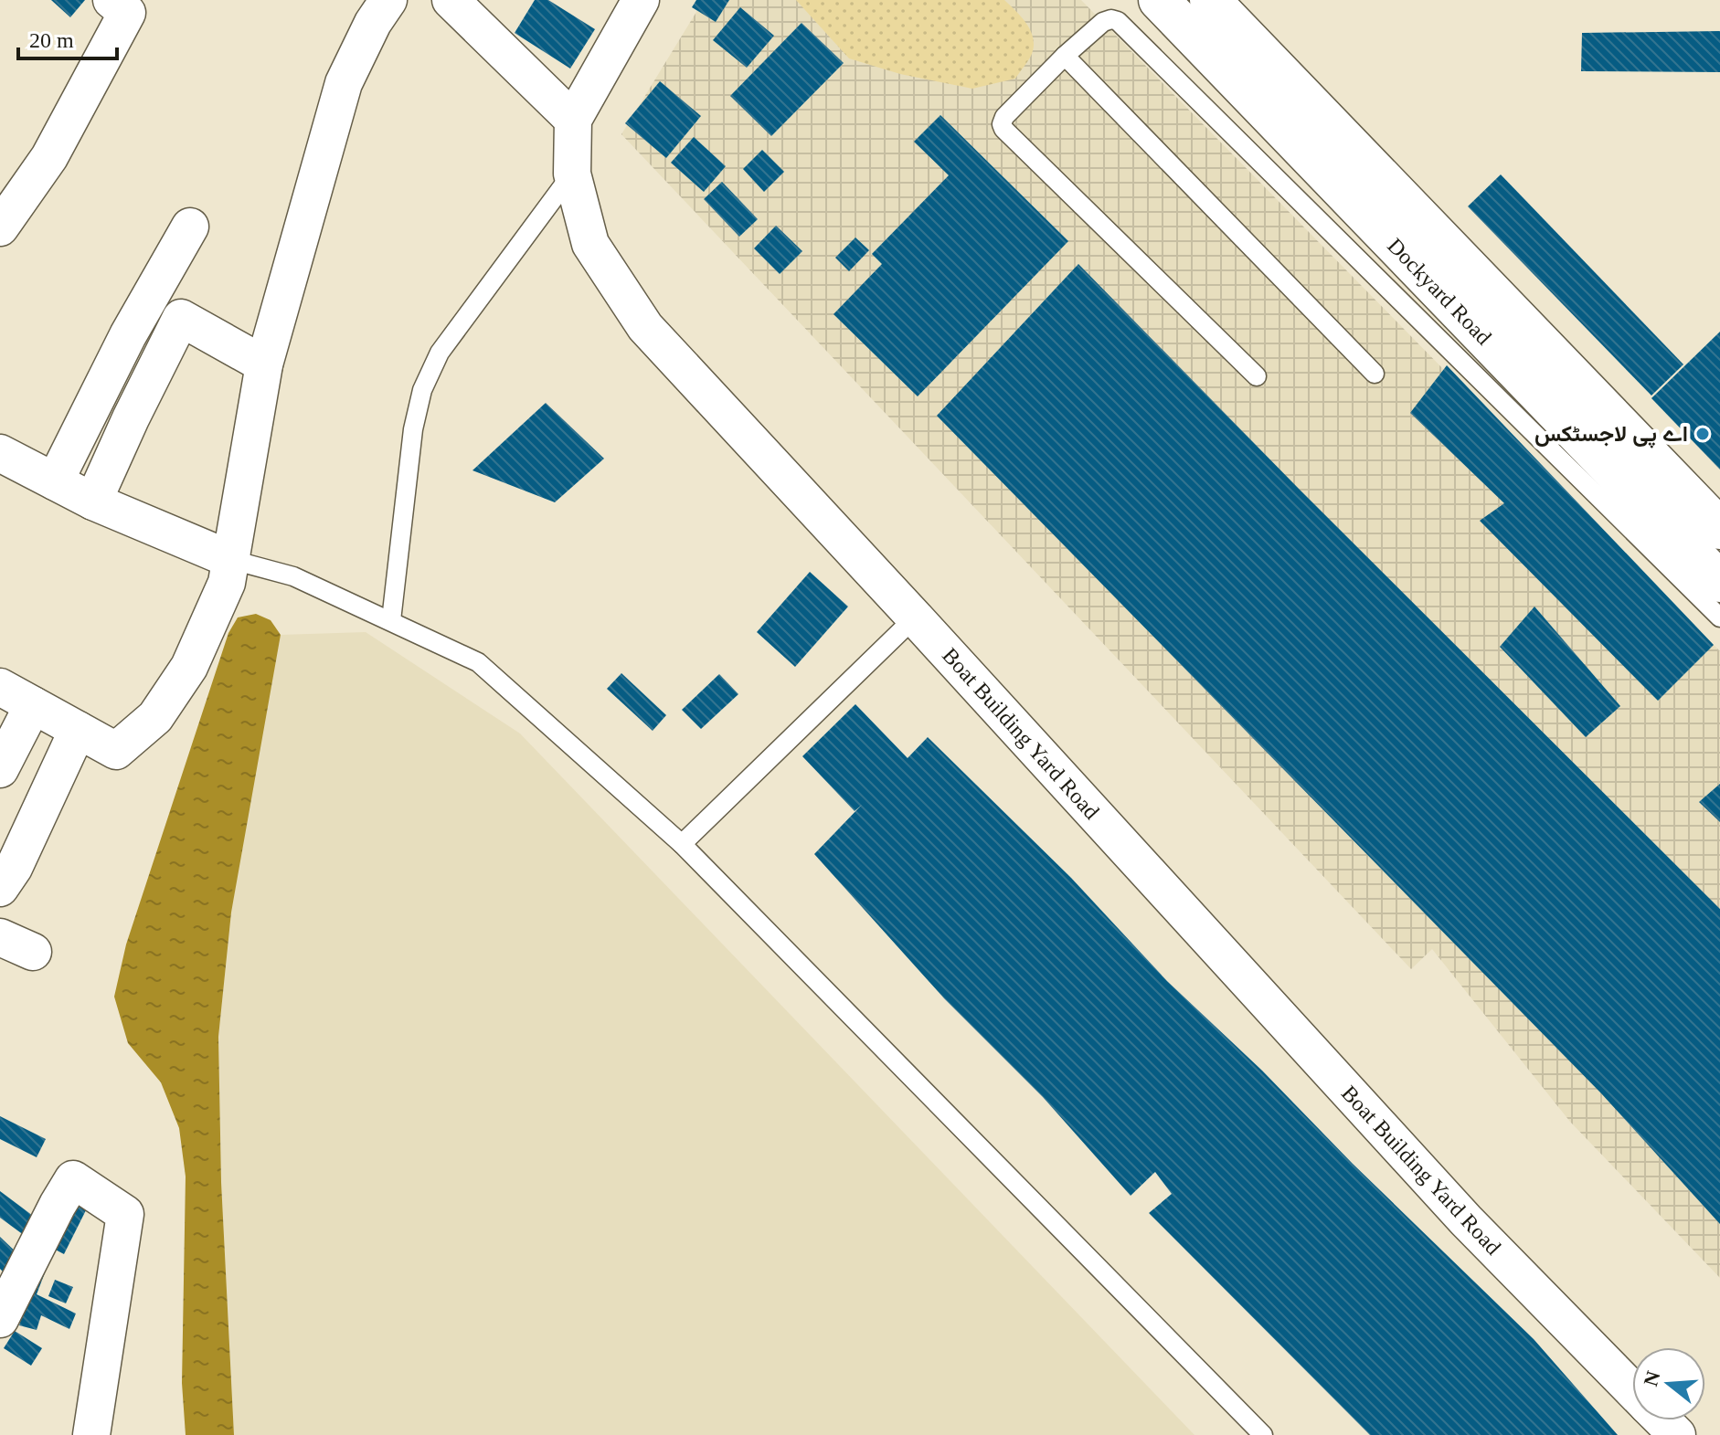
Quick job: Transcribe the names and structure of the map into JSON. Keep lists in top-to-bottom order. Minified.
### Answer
{"streets":{"street":["Dockyard Road","Boat Building Yard Road"]},"places":["اے پی لاجسٹکس"],"scale_bar":"20 m","north":"left"}
